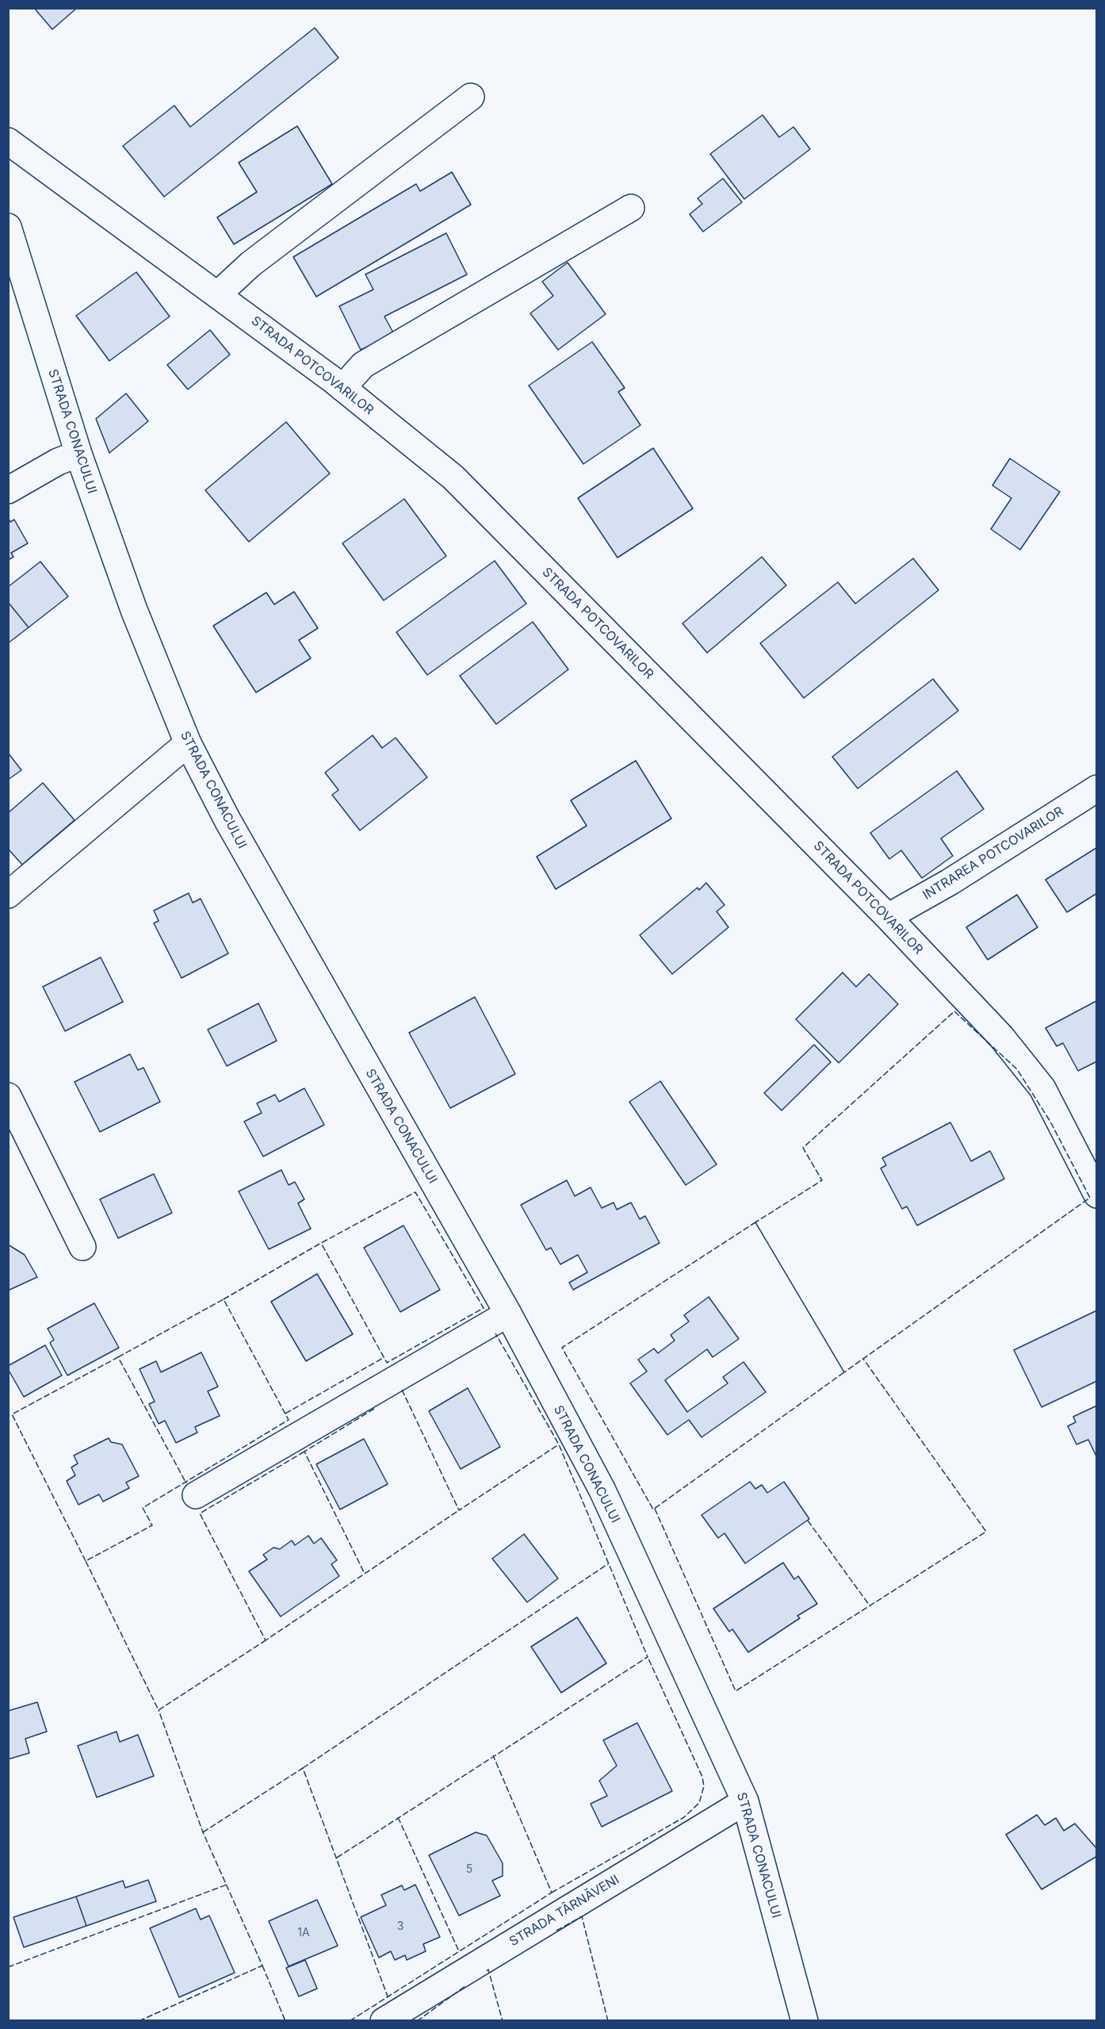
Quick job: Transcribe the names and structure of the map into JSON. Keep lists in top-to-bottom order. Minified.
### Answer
{"streets":{"street":["STRADA POTCOVARILOR","STRADA CONACULUI","INTRAREA POTCOVARILOR","STRADA TÂRNĂVENI"]},"crossings":[["STRADA POTCOVARILOR","INTRAREA POTCOVARILOR"],["STRADA CONACULUI","STRADA TÂRNĂVENI"]],"house_numbers":["5","3","1A"]}
